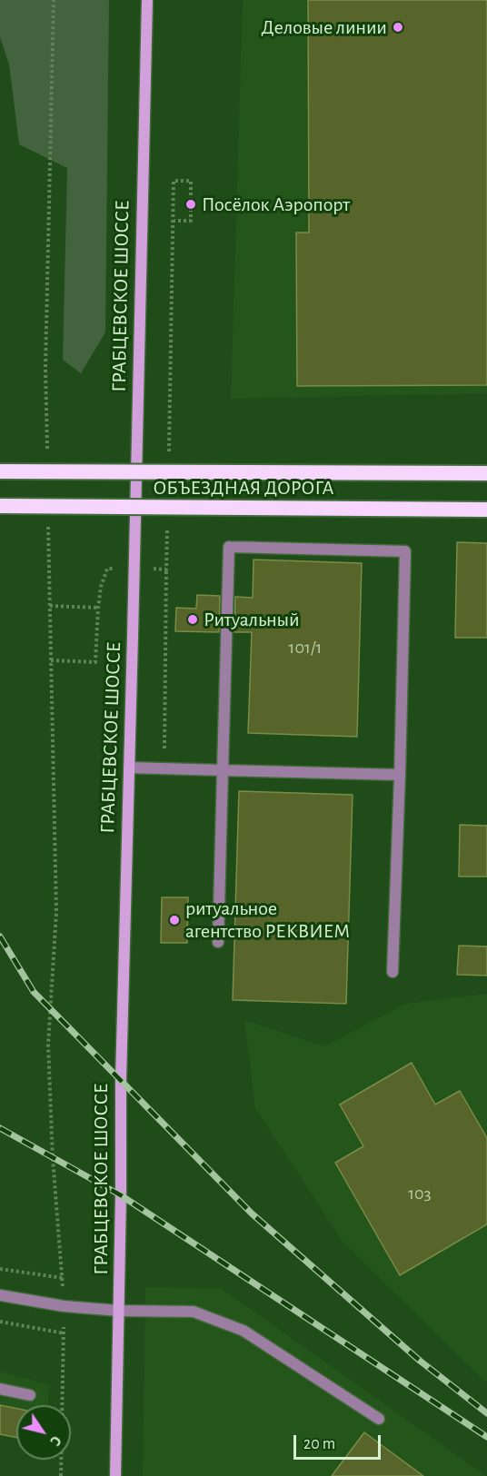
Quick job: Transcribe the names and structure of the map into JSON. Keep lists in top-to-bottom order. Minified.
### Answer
{"streets":{"highway":["ОБЪЕЗДНАЯ ДОРОГА"],"main road":["ГРАБЦЕВСКОЕ ШОССЕ"]},"places":["Деловые линии","Посёлок Аэропорт","Ритуальный","ритуальное агентство РЕКВИЕМ"],"house_numbers":["101/1","103"],"scale_bar":"20 m","north":"bottom right"}
